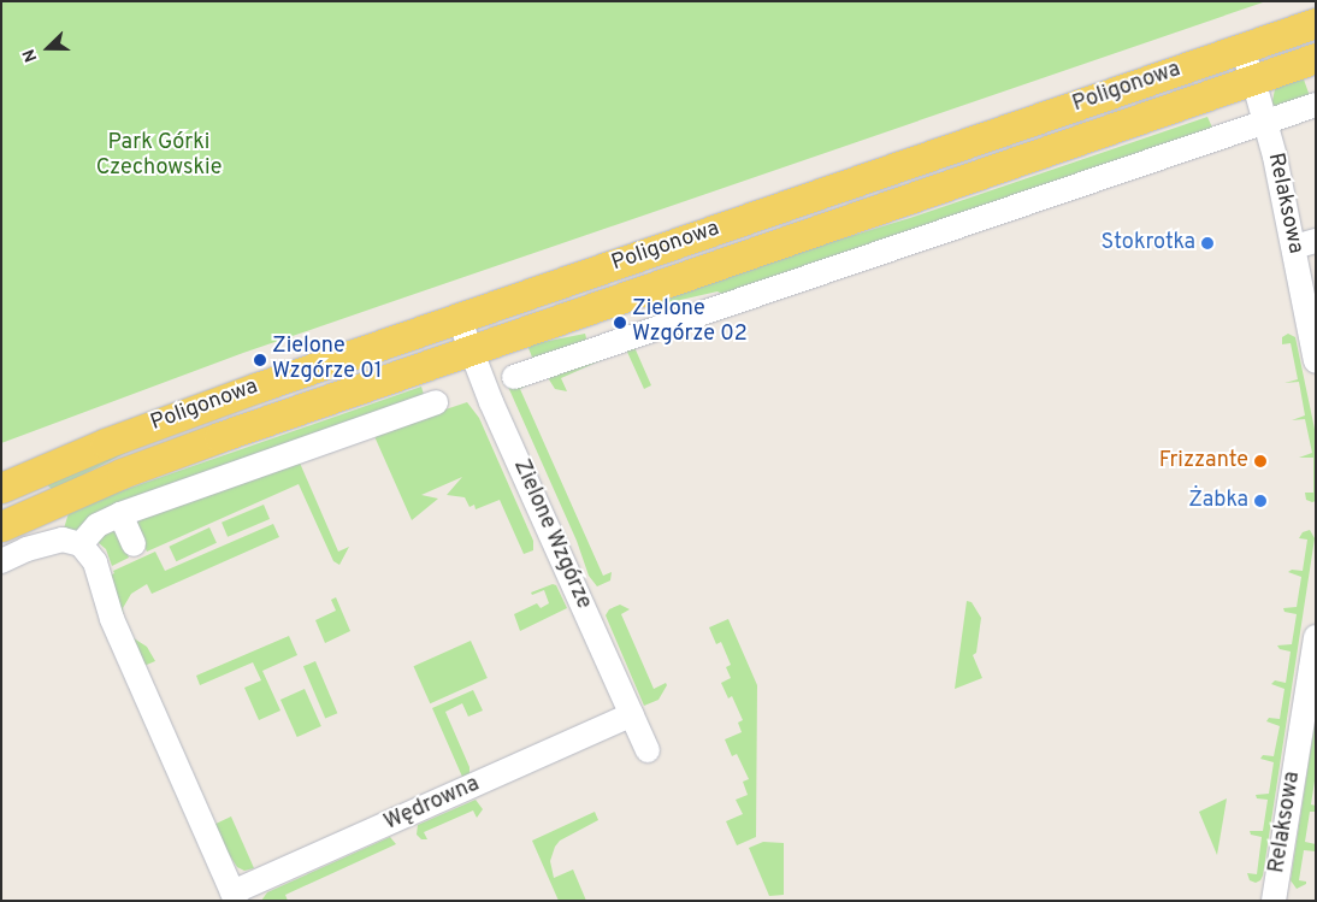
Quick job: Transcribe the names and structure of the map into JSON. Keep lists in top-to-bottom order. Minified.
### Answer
{"streets":{"main road":["Poligonowa"],"street":["Relaksowa","Zielone Wzgórze","Wędrowna"]},"crossings":[["Poligonowa","Relaksowa"],["Poligonowa","Zielone Wzgórze"],["Zielone Wzgórze","Wędrowna"]],"parks":["Park Górki Czechowskie"],"places":["Stokrotka","Zielone Wzgórze 02","Zielone Wzgórze 01","Frizzante","Żabka"],"north":"left"}
